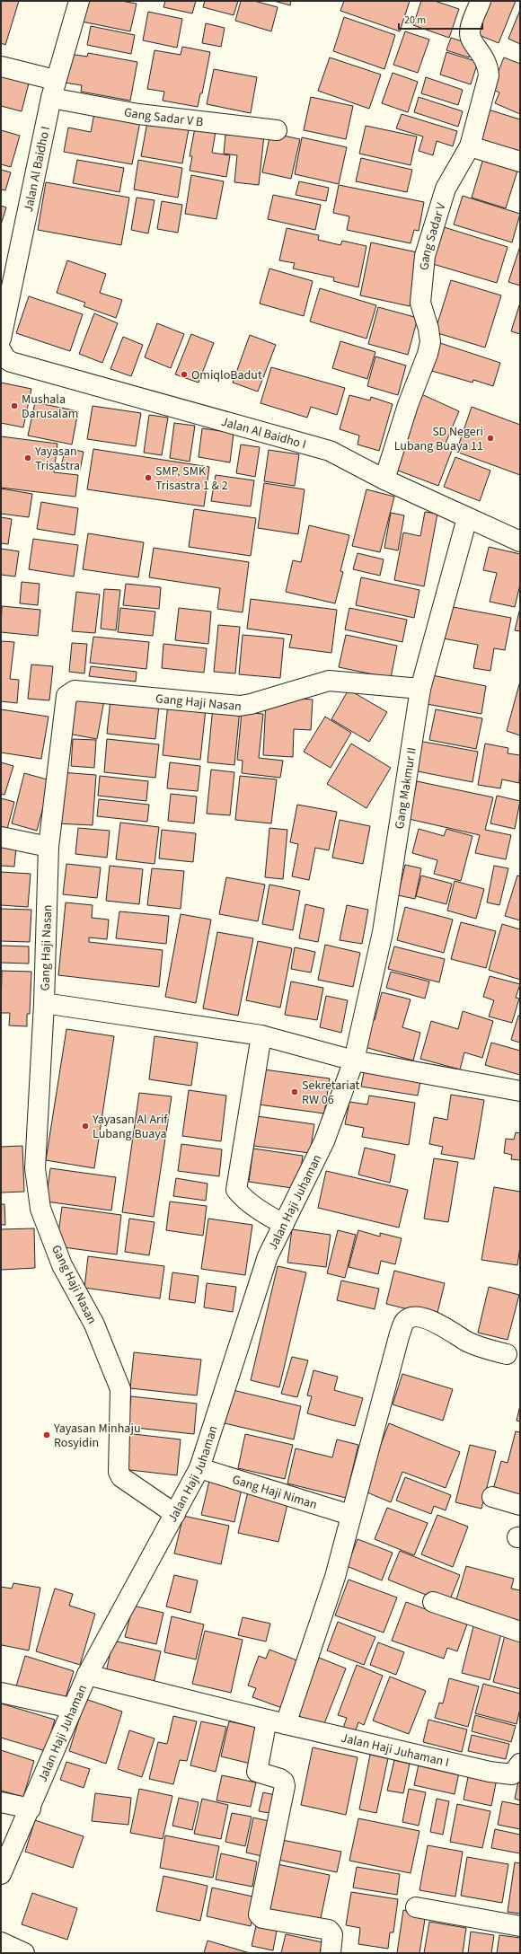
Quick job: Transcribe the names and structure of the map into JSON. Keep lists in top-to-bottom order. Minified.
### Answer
{"streets":{"street":["Gang Sadar V B","Jalan Al Baidho I","Gang Sadar V","Gang Haji Nasan","Gang Makmur II","Jalan Haji Juhaman","Gang Haji Niman","Jalan Haji Juhaman I"]},"crossings":[["Gang Sadar V B","Jalan Al Baidho I"],["Jalan Al Baidho I","Gang Sadar V"],["Jalan Al Baidho I","Gang Makmur II"],["Gang Haji Nasan","Gang Makmur II"],["Gang Haji Nasan","Jalan Haji Juhaman"],["Gang Makmur II","Jalan Haji Juhaman"],["Jalan Haji Juhaman","Gang Haji Niman"],["Jalan Haji Juhaman","Jalan Haji Juhaman I"]],"places":["OmiqloBadut","Mushala Darusalam","SD Negeri Lubang Buaya 11","Yayasan Trisastra","SMP, SMK Trisastra 1 & 2","Sekretariat RW 06","Yayasan Al Arif Lubang Buaya","Yayasan Minhaju Rosyidin"],"scale_bar":"20 m"}
